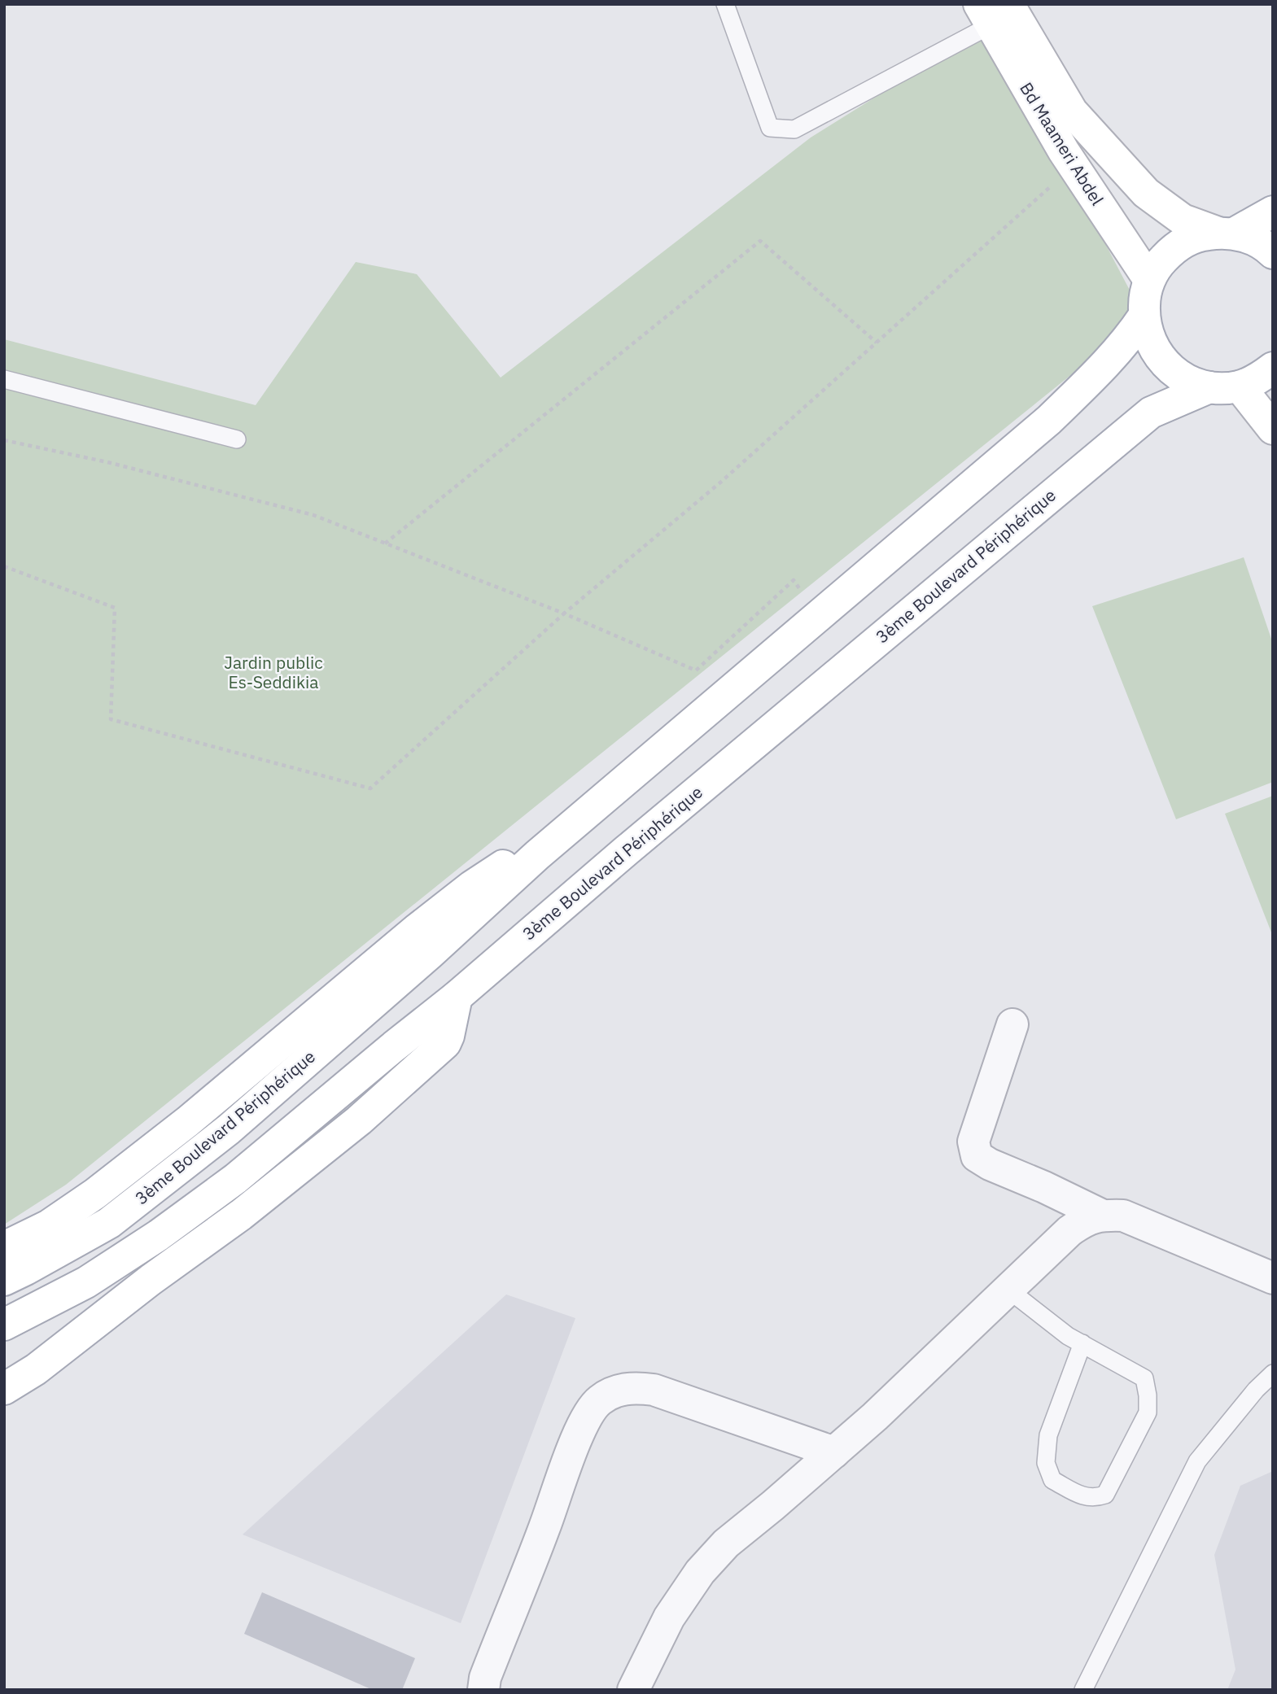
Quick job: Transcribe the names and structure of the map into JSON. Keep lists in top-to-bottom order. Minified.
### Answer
{"streets":{"main road":["Bd Maameri Abdel","3ème Boulevard Périphérique"]},"parks":["Jardin public Es-Seddikia"]}
